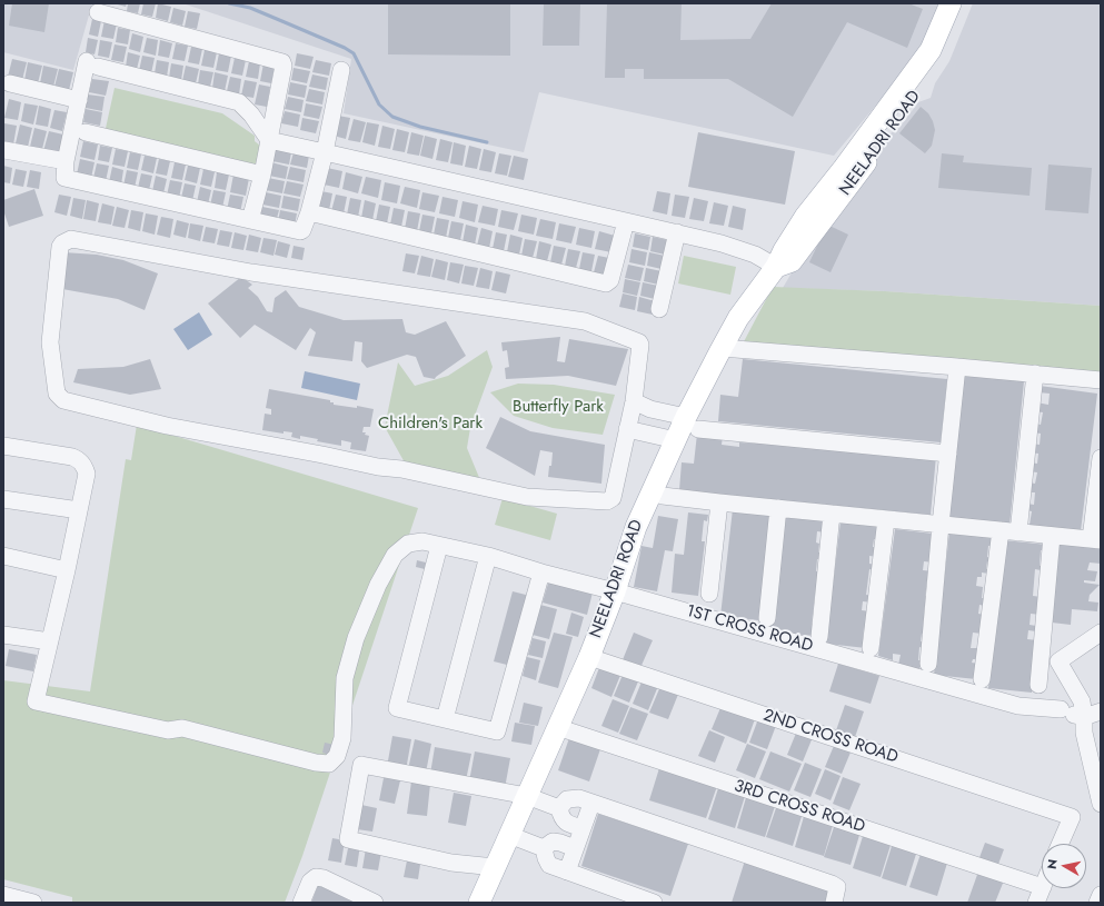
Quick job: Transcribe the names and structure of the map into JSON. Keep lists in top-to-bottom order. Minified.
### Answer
{"streets":{"main road":["NEELADRI ROAD"],"street":["1ST CROSS ROAD","2ND CROSS ROAD","3RD CROSS ROAD"]},"crossings":[["NEELADRI ROAD","1ST CROSS ROAD"],["NEELADRI ROAD","2ND CROSS ROAD"],["NEELADRI ROAD","3RD CROSS ROAD"]],"parks":["Butterfly Park","Children's Park"],"north":"left"}
